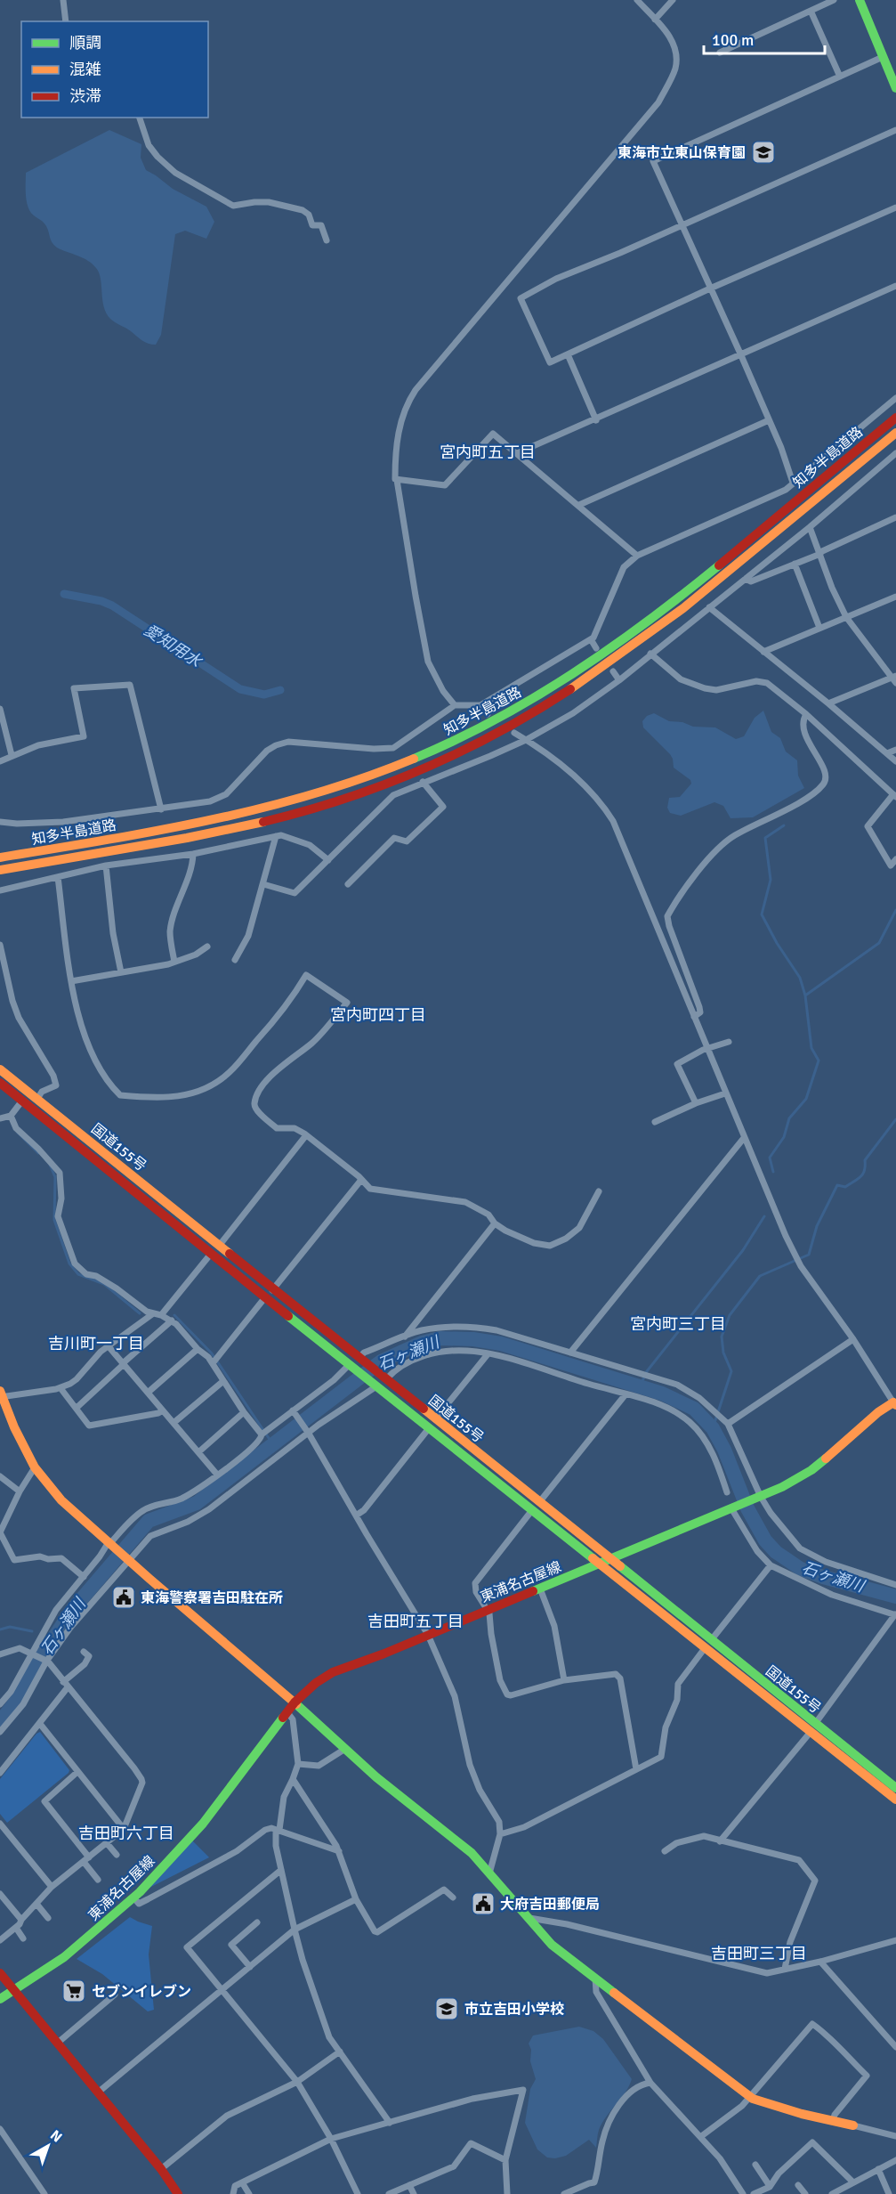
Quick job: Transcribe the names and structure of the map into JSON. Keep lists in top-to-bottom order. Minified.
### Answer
{"streets":{"main road":["知多半島道路","国道155号","東浦名古屋線"]},"crossings":[["国道155号","東浦名古屋線"]],"districts":["宮内町五丁目","宮内町四丁目","宮内町三丁目","吉川町一丁目","吉田町五丁目","吉田町六丁目","吉田町三丁目"],"water":["愛知用水","石ヶ瀬川"],"places":{"school or university":["東海市立東山保育園","市立吉田小学校"],"public building":["東海警察署吉田駐在所","大府吉田郵便局"],"supermarket":["セブンイレブン"]},"legend":["順調","混雑","渋滞"],"scale_bar":"100 m","north":"top right"}
